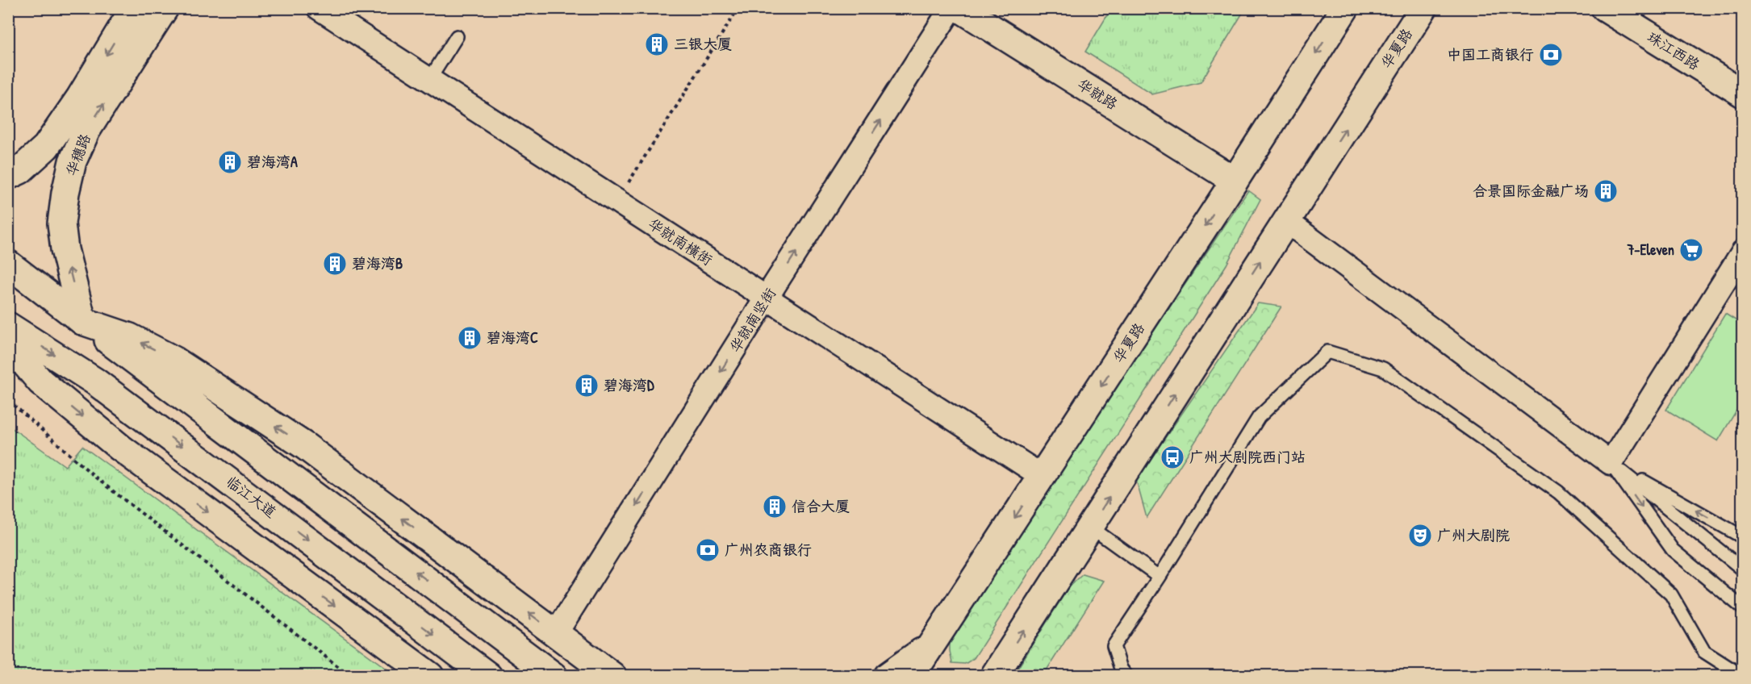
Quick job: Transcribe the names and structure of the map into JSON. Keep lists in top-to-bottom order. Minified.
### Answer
{"streets":{"main road":["华夏路","珠江西路","华就路","华穗路","临江大道"],"street":["华就南横街","华就南竖街"]},"crossings":[["华夏路","华就路"],["华夏路","华就南横街"],["华就南横街","华就南竖街"]],"places":{"building":["三银大厦","碧海湾A","合景国际金融广场","碧海湾B","碧海湾C","碧海湾D","信合大厦"],"bank":["中国工商银行","广州农商银行"],"supermarket":["7-Eleven"],"bus stop":["广州大剧院西门站"],"theatre":["广州大剧院"]}}
